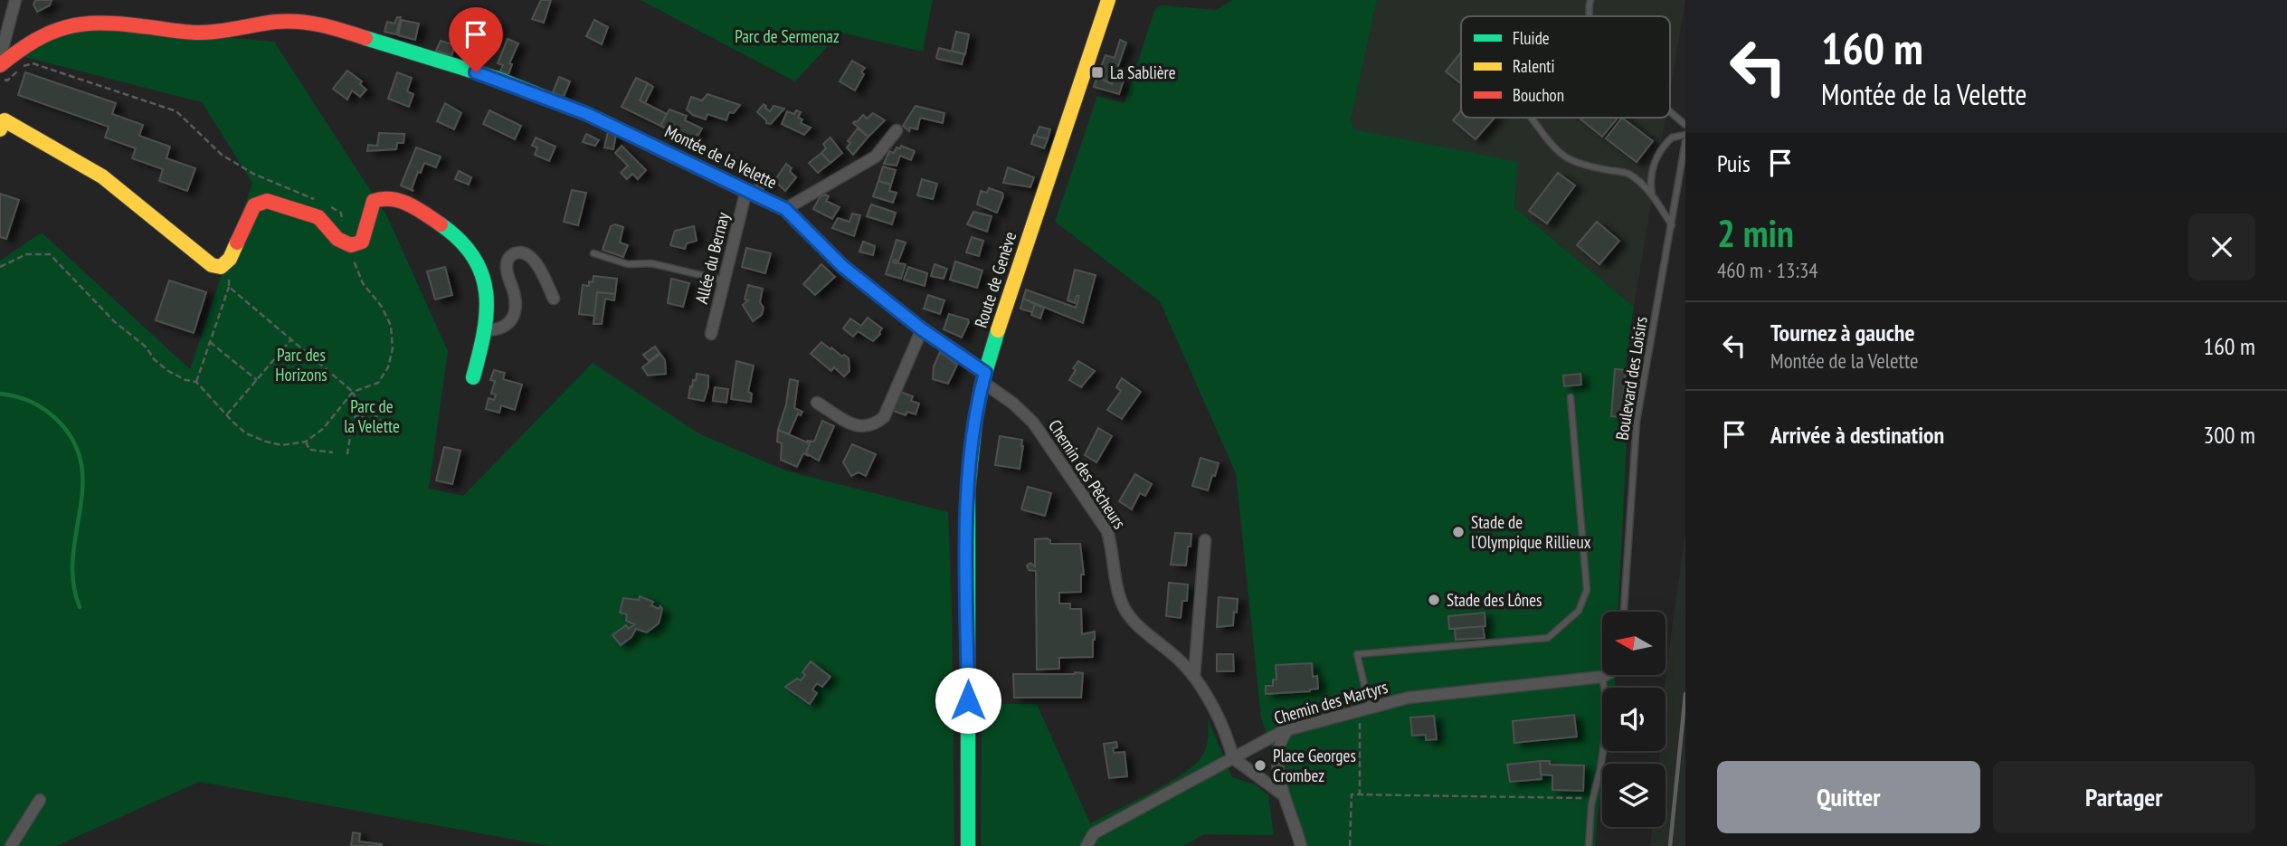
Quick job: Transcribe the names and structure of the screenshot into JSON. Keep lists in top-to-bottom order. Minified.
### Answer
{"streets":{"street":["Montée de la Velette","Allée du Bernay","Route de Genève","Chemin des Pêcheurs","Chemin des Martyrs"],"lane":["Boulevard des Loisirs"]},"crossings":[["Montée de la Velette","Allée du Bernay"],["Montée de la Velette","Route de Genève"],["Montée de la Velette","Chemin des Pêcheurs"],["Route de Genève","Chemin des Pêcheurs"],["Chemin des Pêcheurs","Chemin des Martyrs"]],"parks":["Parc de Sermenaz","Parc des Horizons","Parc de la Velette"],"places":{"transit":["La Sablière"],"other":["Stade de l'Olympique Rillieux","Stade des Lônes","Place Georges Crombez"]},"legend":["Fluide","Ralenti","Bouchon"],"north":"left","page":{"turn":["160 m","Montée de la Velette"],"then":"Puis","heading":["2 min","460 m · 13:34"],"list":[{"name":"Tournez à gauche","note":"Montée de la Velette","value":"160 m"},{"name":"Arrivée à destination","value":"300 m"}],"buttons":["Quitter","Partager"]}}
